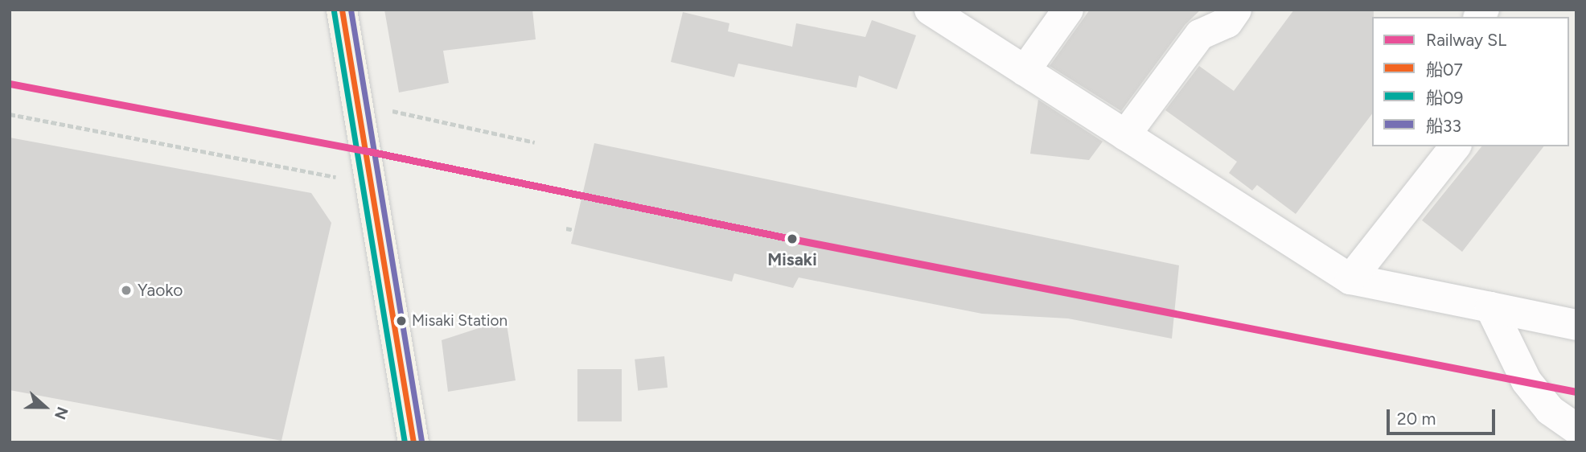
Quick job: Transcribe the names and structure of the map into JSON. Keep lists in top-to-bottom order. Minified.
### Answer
{"places":["Misaki","Yaoko","Misaki Station"],"lines":["transit line 船07","transit line 船33","transit line 船09","rail line SL"],"legend":["Railway SL","船07","船09","船33"],"scale_bar":"20 m","north":"right"}
